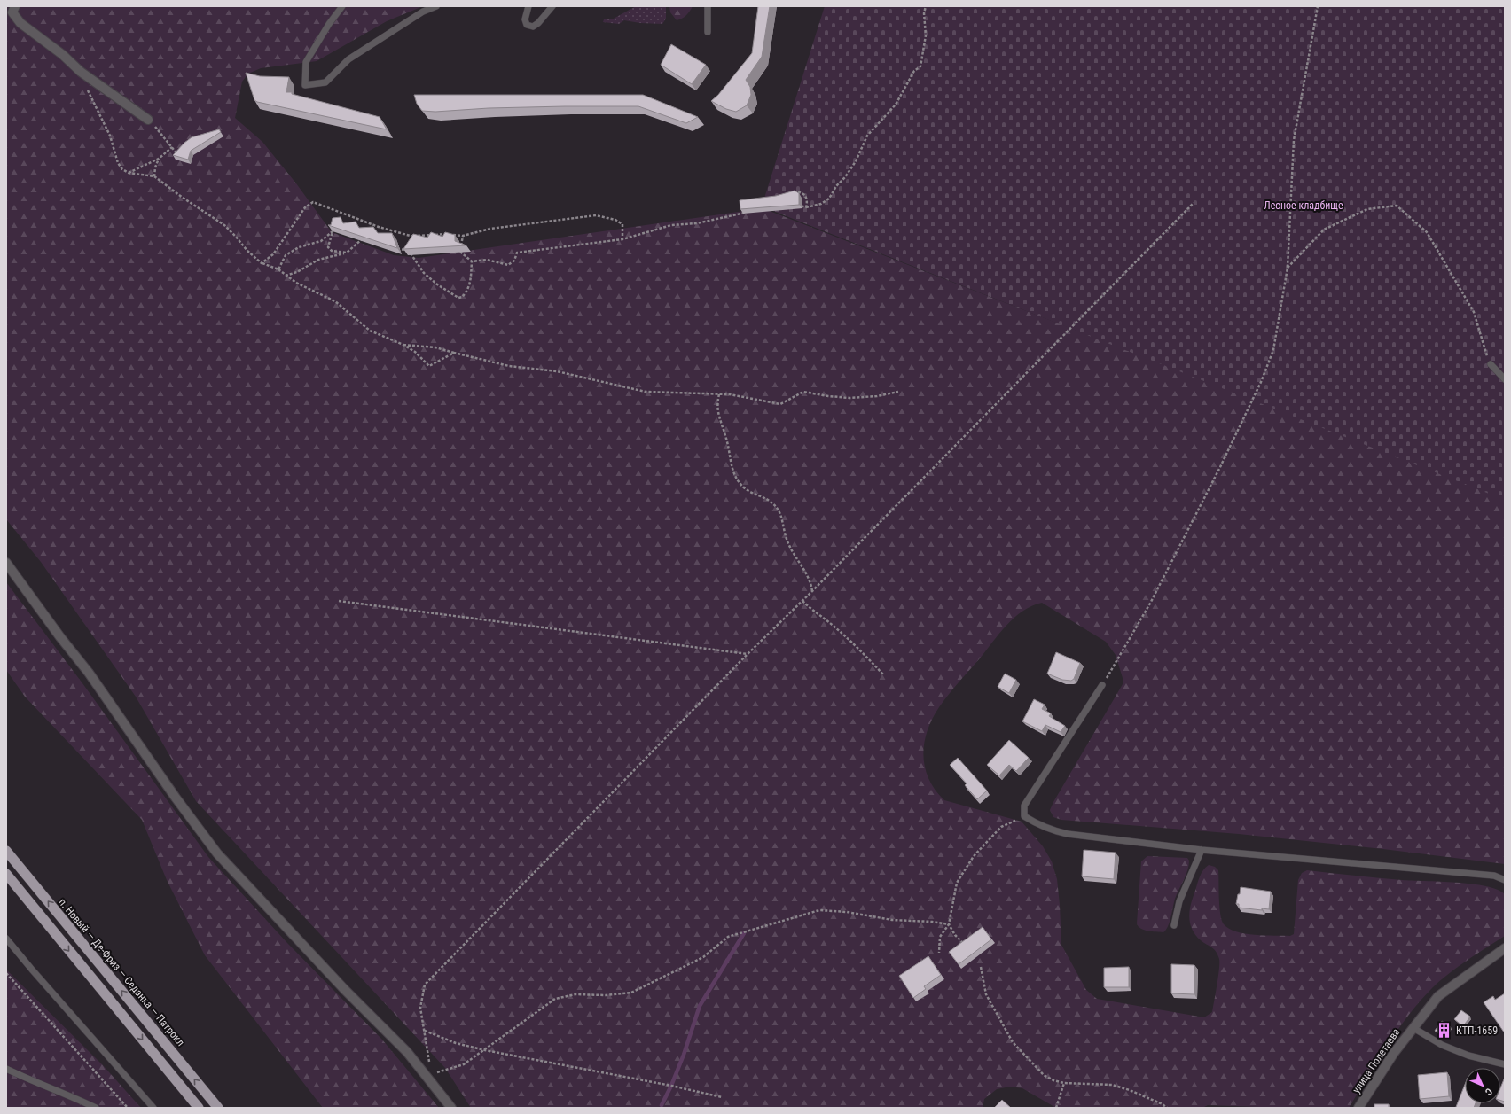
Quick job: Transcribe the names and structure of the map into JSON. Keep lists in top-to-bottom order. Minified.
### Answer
{"streets":{"highway":["п. Новый — Де-Фриз — Седанка — Патрокл"],"street":["улица Полетаева"]},"parks":["Лесное кладбище"],"places":{"building":["КТП-1659"]},"north":"bottom right"}
